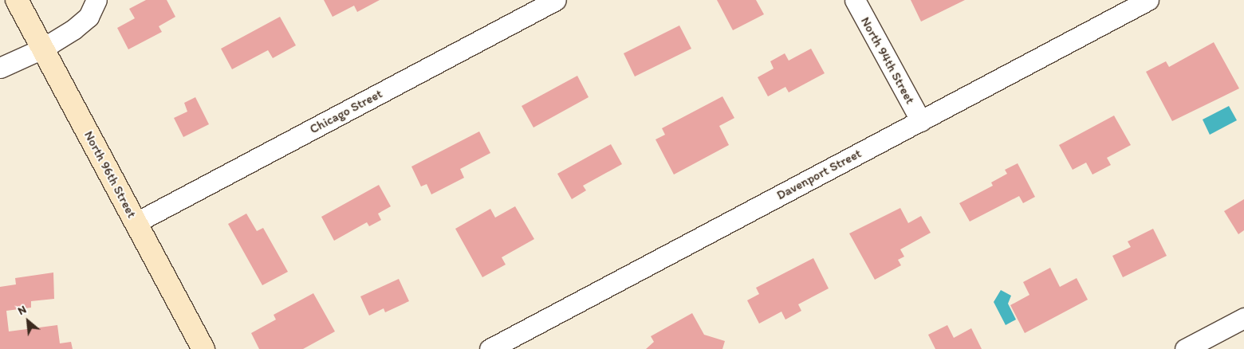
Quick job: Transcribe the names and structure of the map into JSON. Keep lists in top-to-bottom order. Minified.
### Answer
{"streets":{"street":["North 94th Street","Chicago Street","North 96th Street","Davenport Street"]},"crossings":[["North 94th Street","Davenport Street"],["Chicago Street","North 96th Street"]],"north":"top left"}
